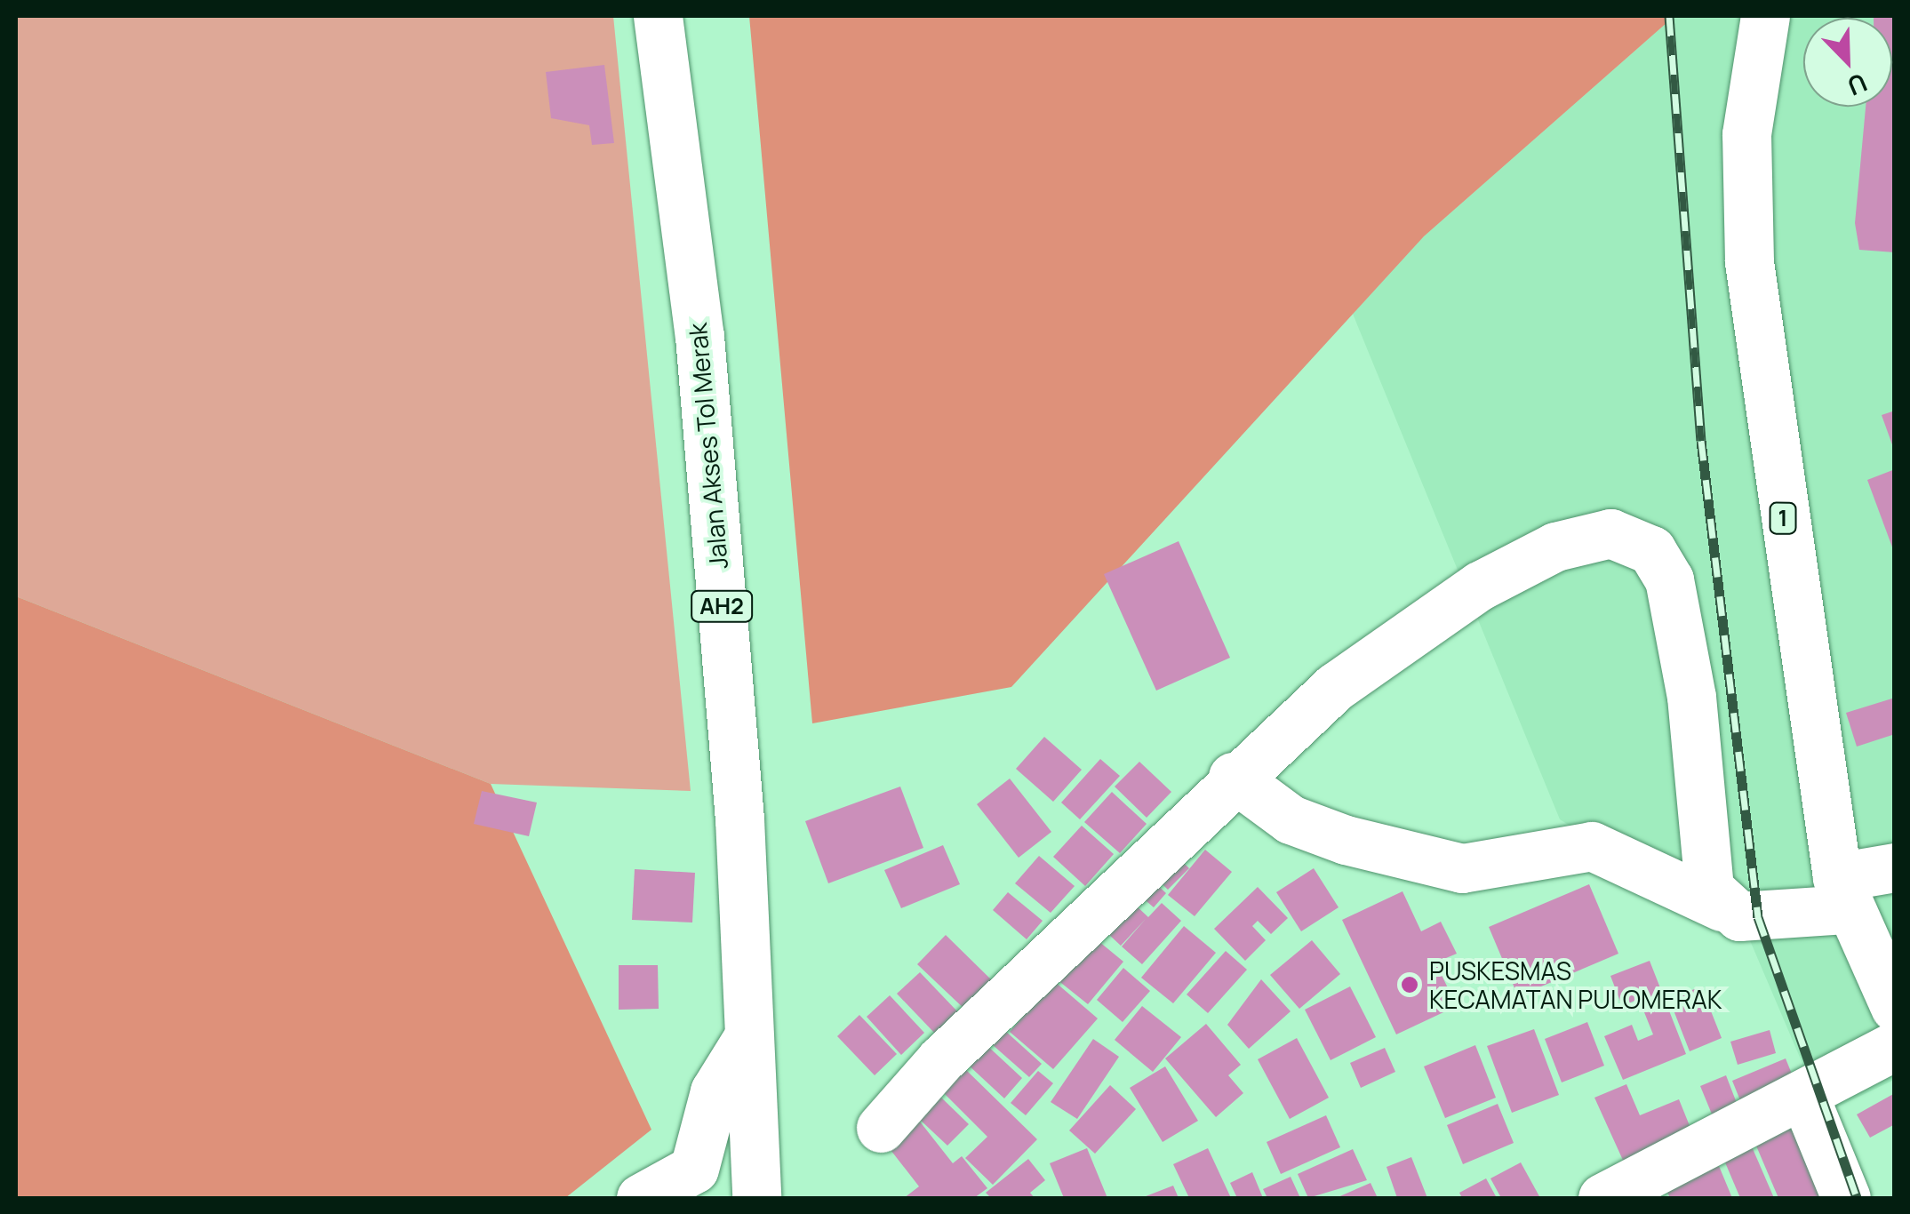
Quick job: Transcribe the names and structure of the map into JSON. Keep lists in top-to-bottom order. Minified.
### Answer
{"streets":{"main road":["Jalan Akses Tol Merak","1","AH2"]},"places":["PUSKESMAS KECAMATAN PULOMERAK"],"north":"bottom right"}
